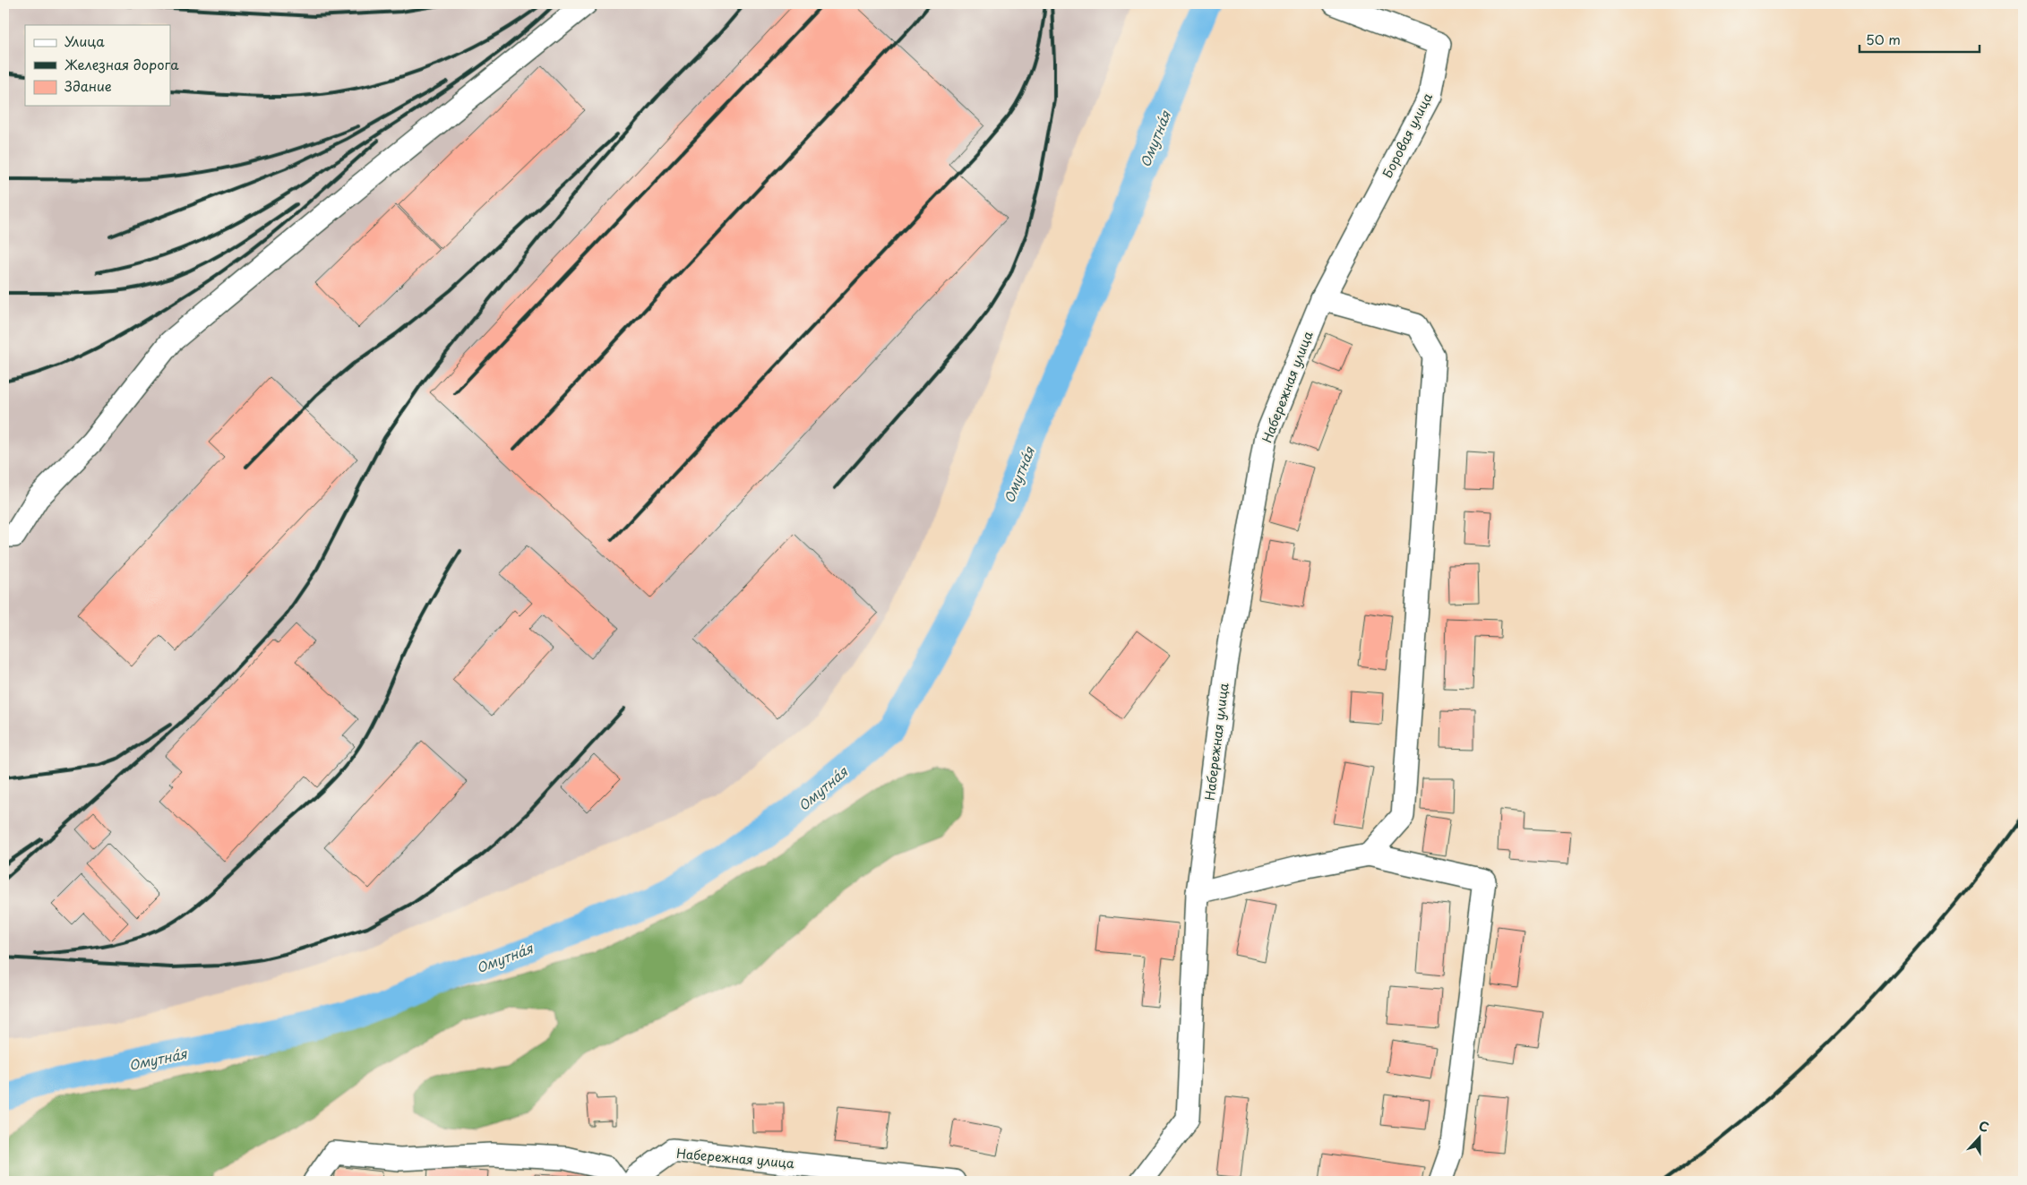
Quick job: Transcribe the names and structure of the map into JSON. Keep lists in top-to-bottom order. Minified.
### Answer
{"streets":{"street":["Боровая улица","Набережная улица"]},"crossings":[["Боровая улица","Набережная улица"]],"water":["Омутна́я"],"legend":["Улица","Железная дорога","Здание"],"scale_bar":"50 m","north":"top"}
